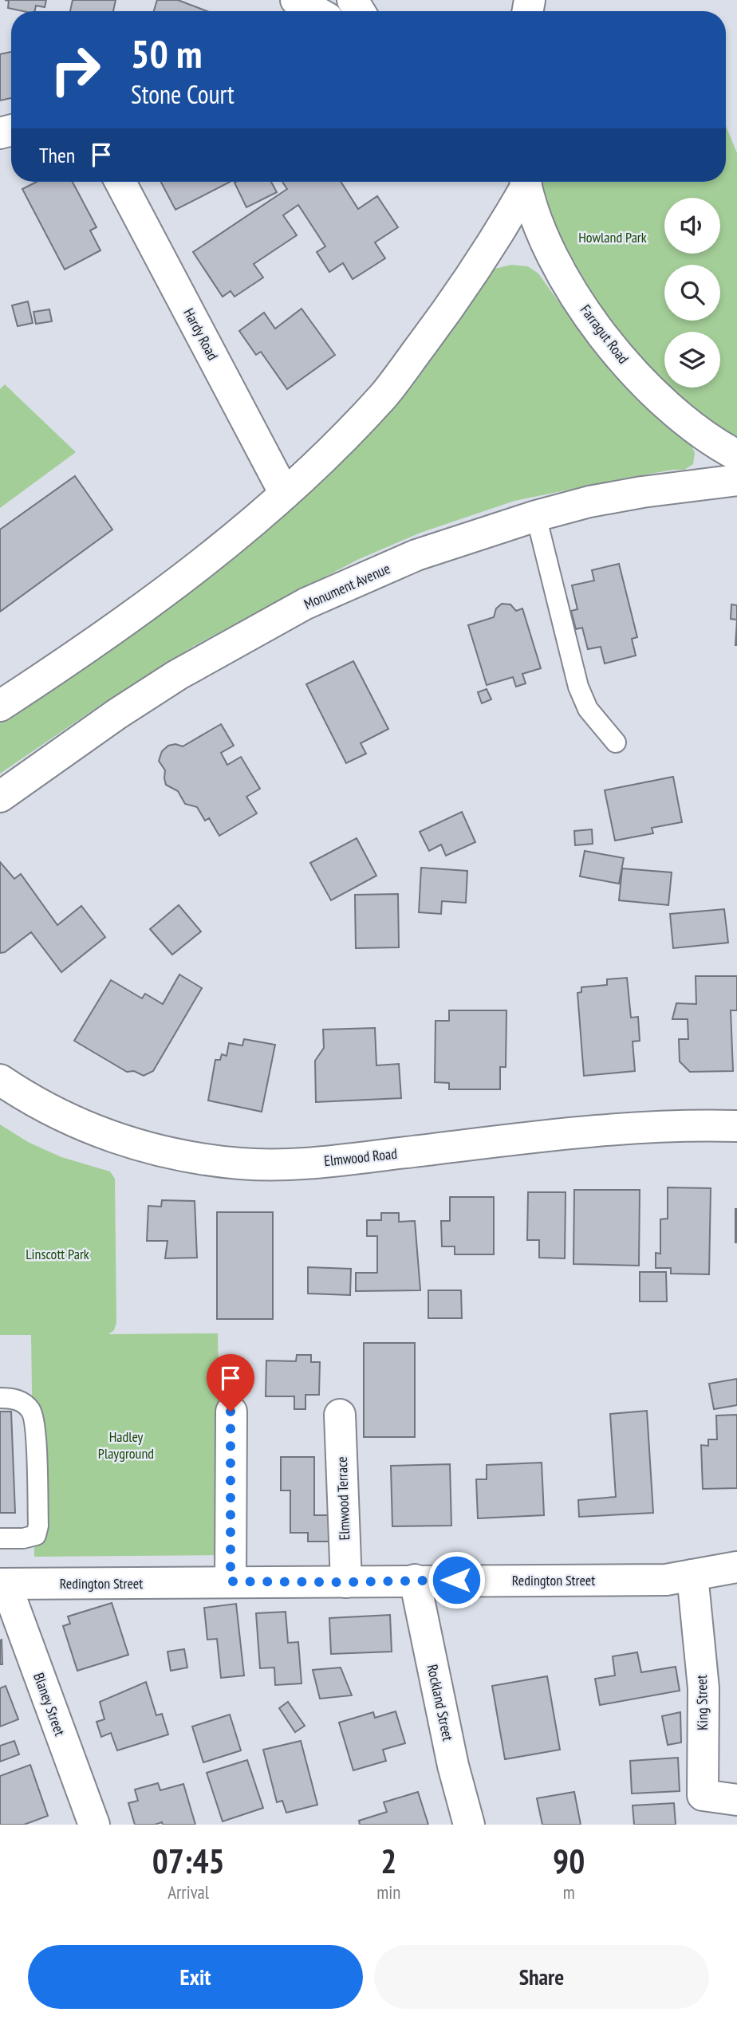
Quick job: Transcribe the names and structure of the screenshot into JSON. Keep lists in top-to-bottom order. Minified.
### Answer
{"streets":{"street":["Hardy Road","Farragut Road","Monument Avenue","Elmwood Road","Elmwood Terrace","Redington Street","Rockland Street","King Street","Blaney Street"]},"crossings":[["Elmwood Terrace","Redington Street"],["Redington Street","Rockland Street"],["Redington Street","King Street"],["Redington Street","Blaney Street"]],"parks":["Howland Park","Linscott Park","Hadley Playground"],"page":{"turn":["50 m","Stone Court"],"then":"Then","eta":["07:45","Arrival","2","min","90","m"],"buttons":["Exit","Share"]}}
